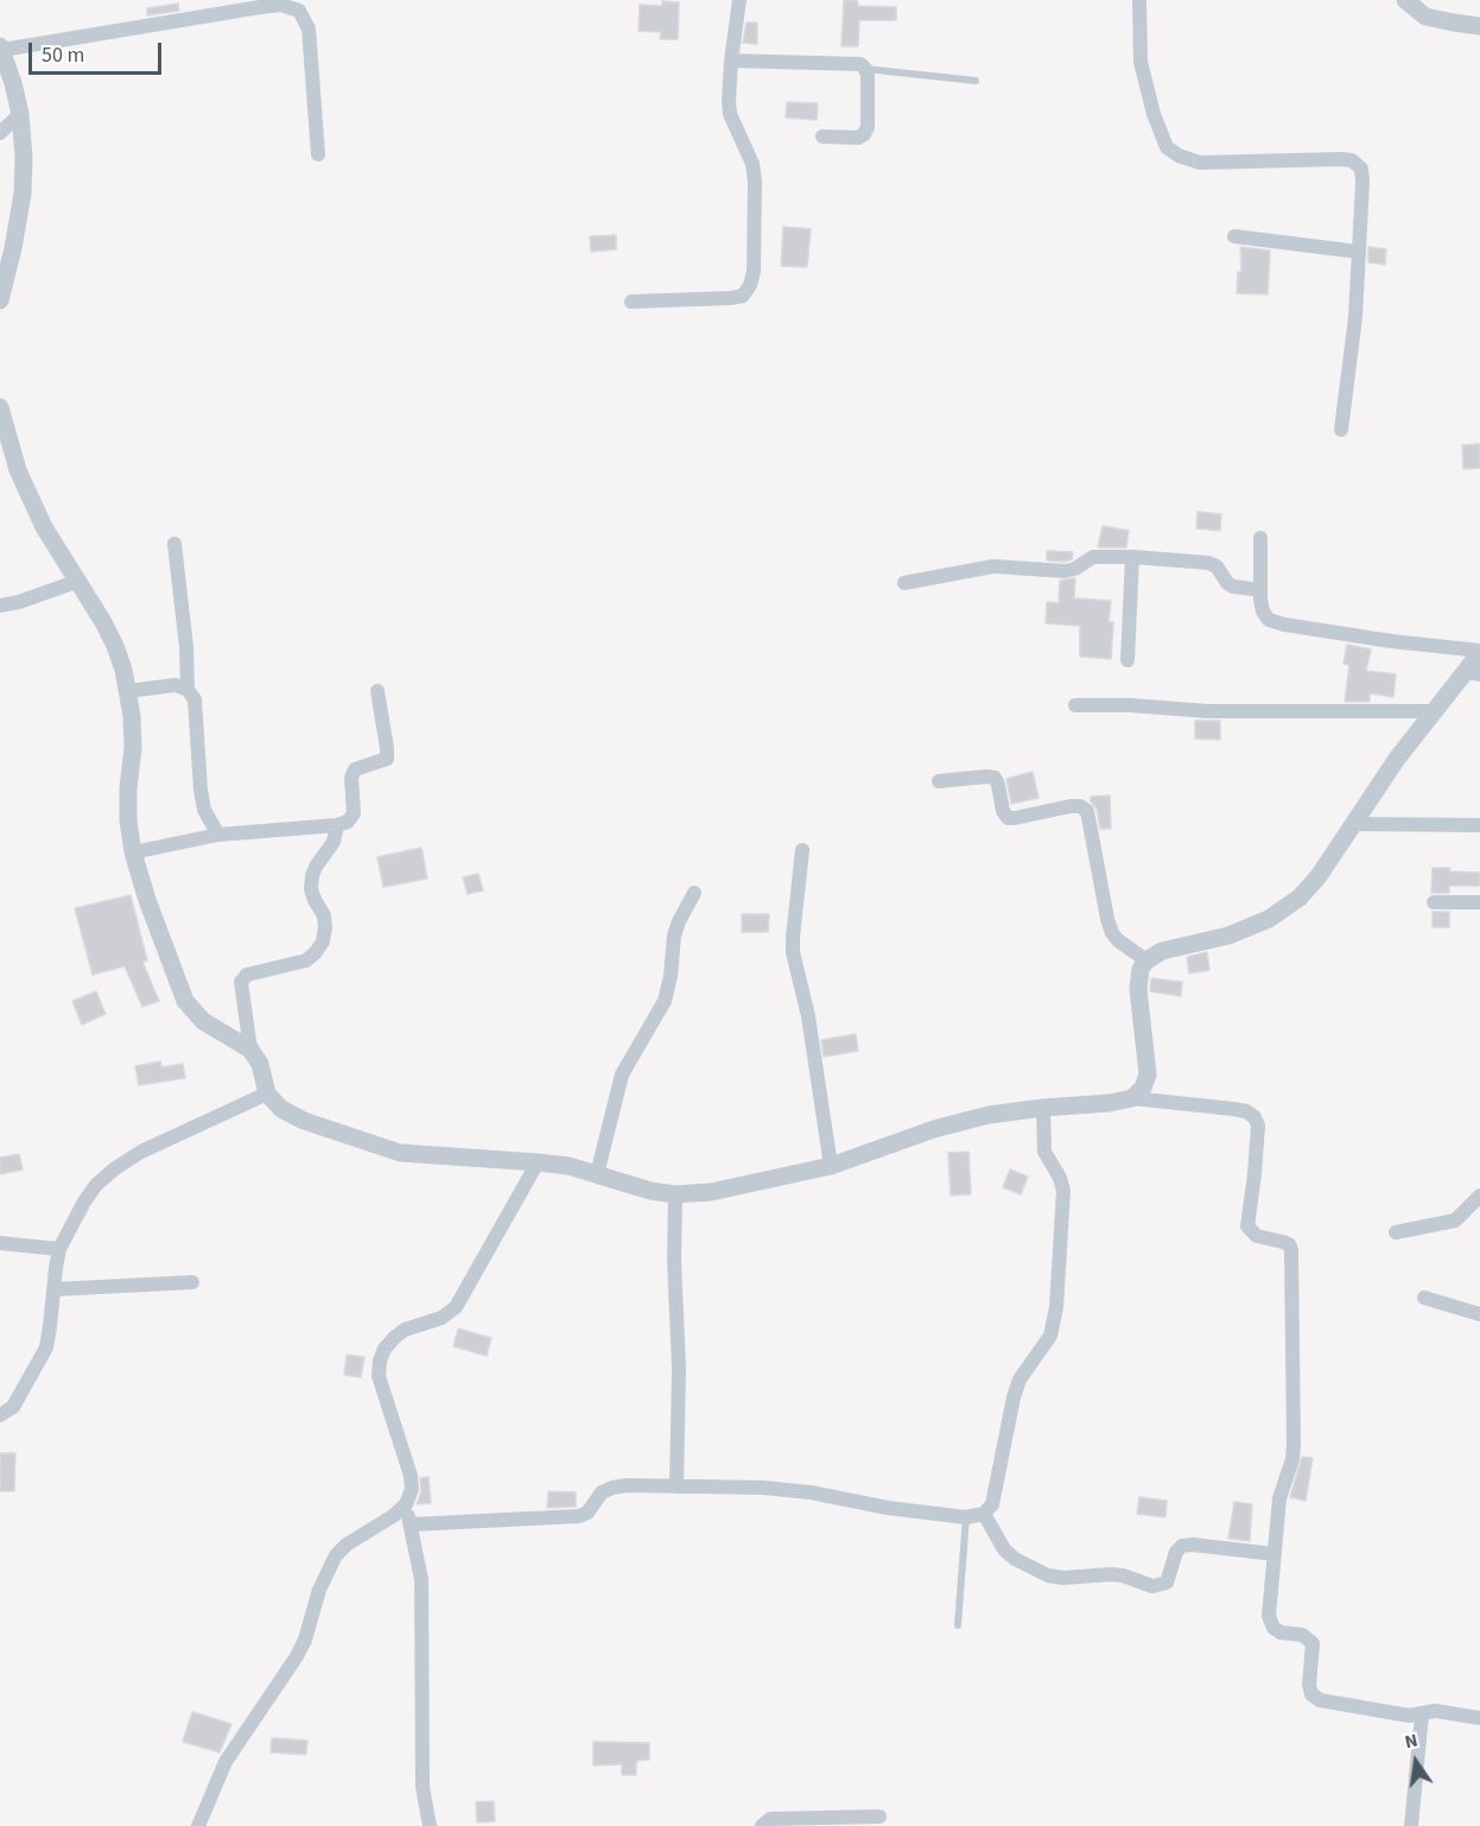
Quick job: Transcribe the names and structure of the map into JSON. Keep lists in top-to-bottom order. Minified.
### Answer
{"scale_bar":"50 m","north":"top"}
